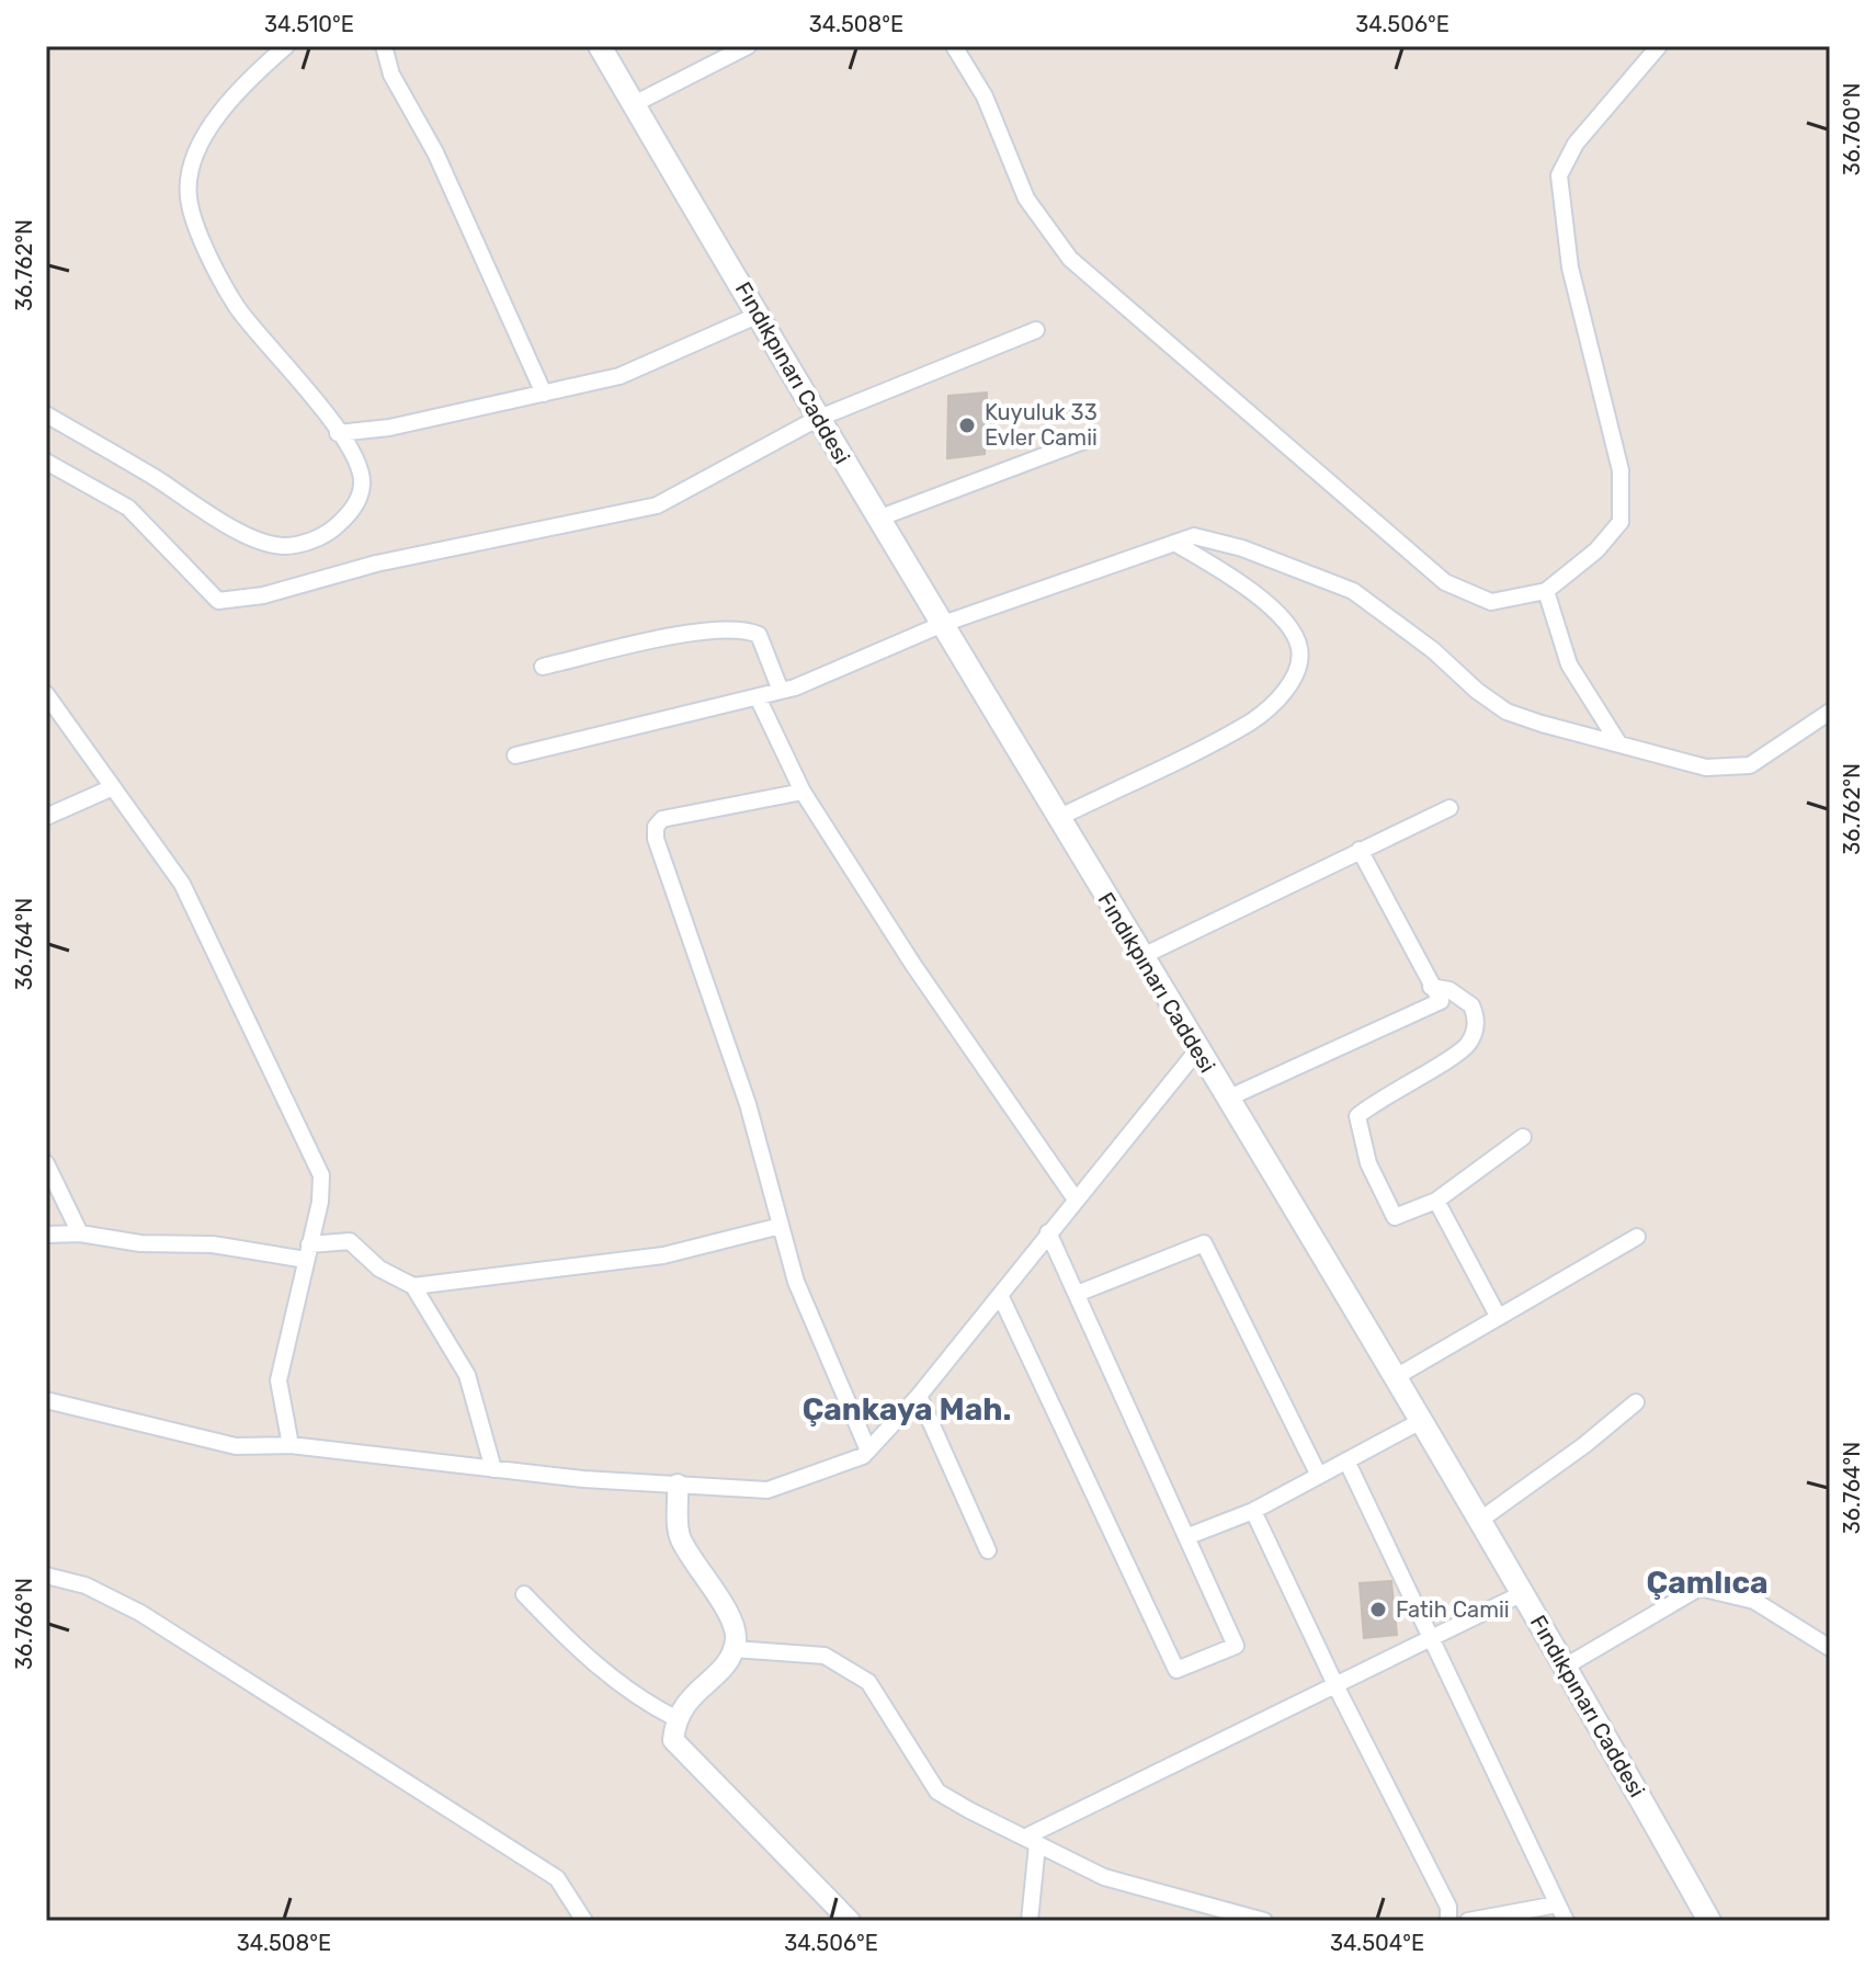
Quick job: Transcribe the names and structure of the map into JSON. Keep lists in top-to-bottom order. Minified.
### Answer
{"streets":{"main road":["Fındıkpınarı Caddesi"]},"districts":["Çankaya Mah.","Çamlıca"],"places":["Kuyuluk 33 Evler Camii","Fatih Camii"],"coordinates":["34.510°E","34.508°E","34.506°E","36.760°N","36.762°N","36.764°N","36.766°N","34.504°E"]}
